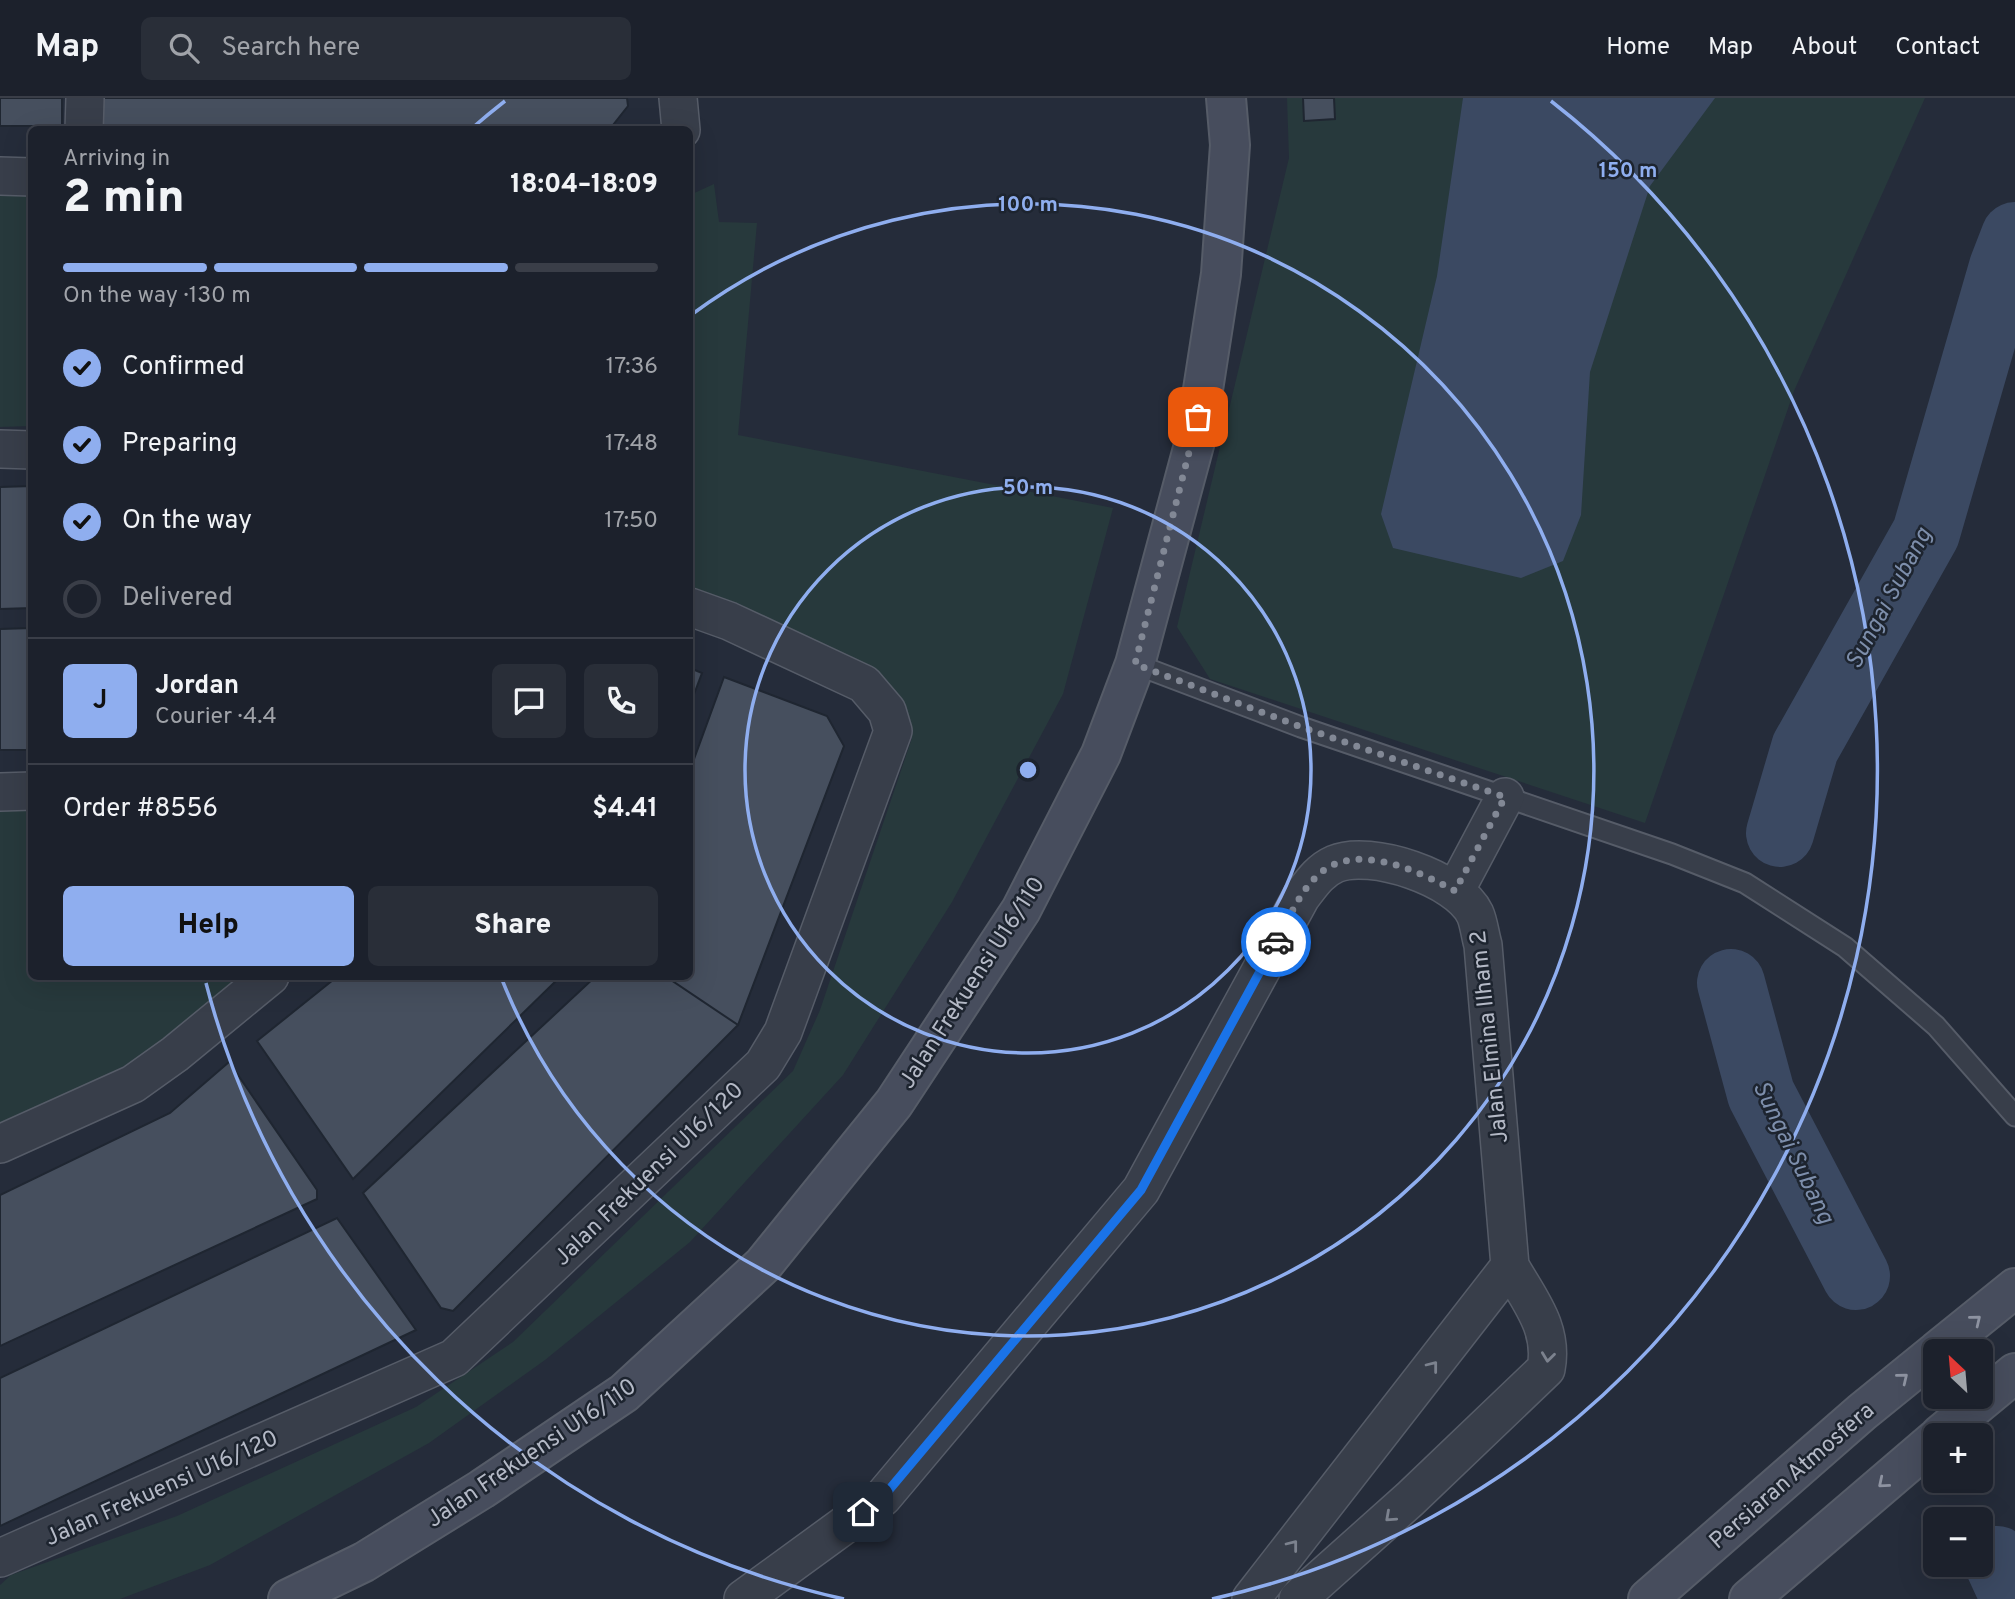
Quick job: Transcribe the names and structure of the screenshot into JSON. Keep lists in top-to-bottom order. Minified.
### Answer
{"streets":{"street":["Jalan Frekuensi U16/110","Jalan Elmina Ilham 2","Jalan Frekuensi U16/120","Persiaran Atmosfera"]},"water":["Sungai Subang"],"north":"top left","page":{"header":"Map","search":"Search here","nav":["Home","Map","About","Contact"],"heading":["2 min","Arriving in","18:04–18:09"],"panel":["Jordan","Courier · 4.4","Order #8556","$4.41"],"bar":"On the way · 130 m","list":[["Confirmed","17:36"],["Preparing","17:48"],["On the way","17:50"],"Delivered"],"round":"J","buttons":["Help","Share"],"map_buttons":["+","−"]},"rings":["150 m","100 m","50 m"]}
